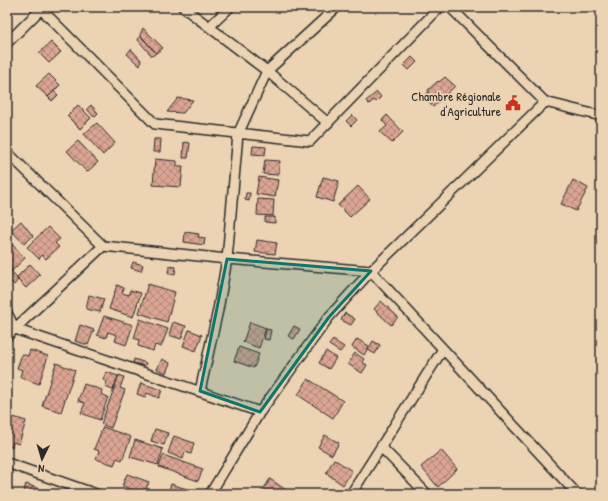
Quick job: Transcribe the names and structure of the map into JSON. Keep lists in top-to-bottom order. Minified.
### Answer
{"places":{"public building":["Chambre Régionale d'Agriculture"]},"north":"bottom"}
